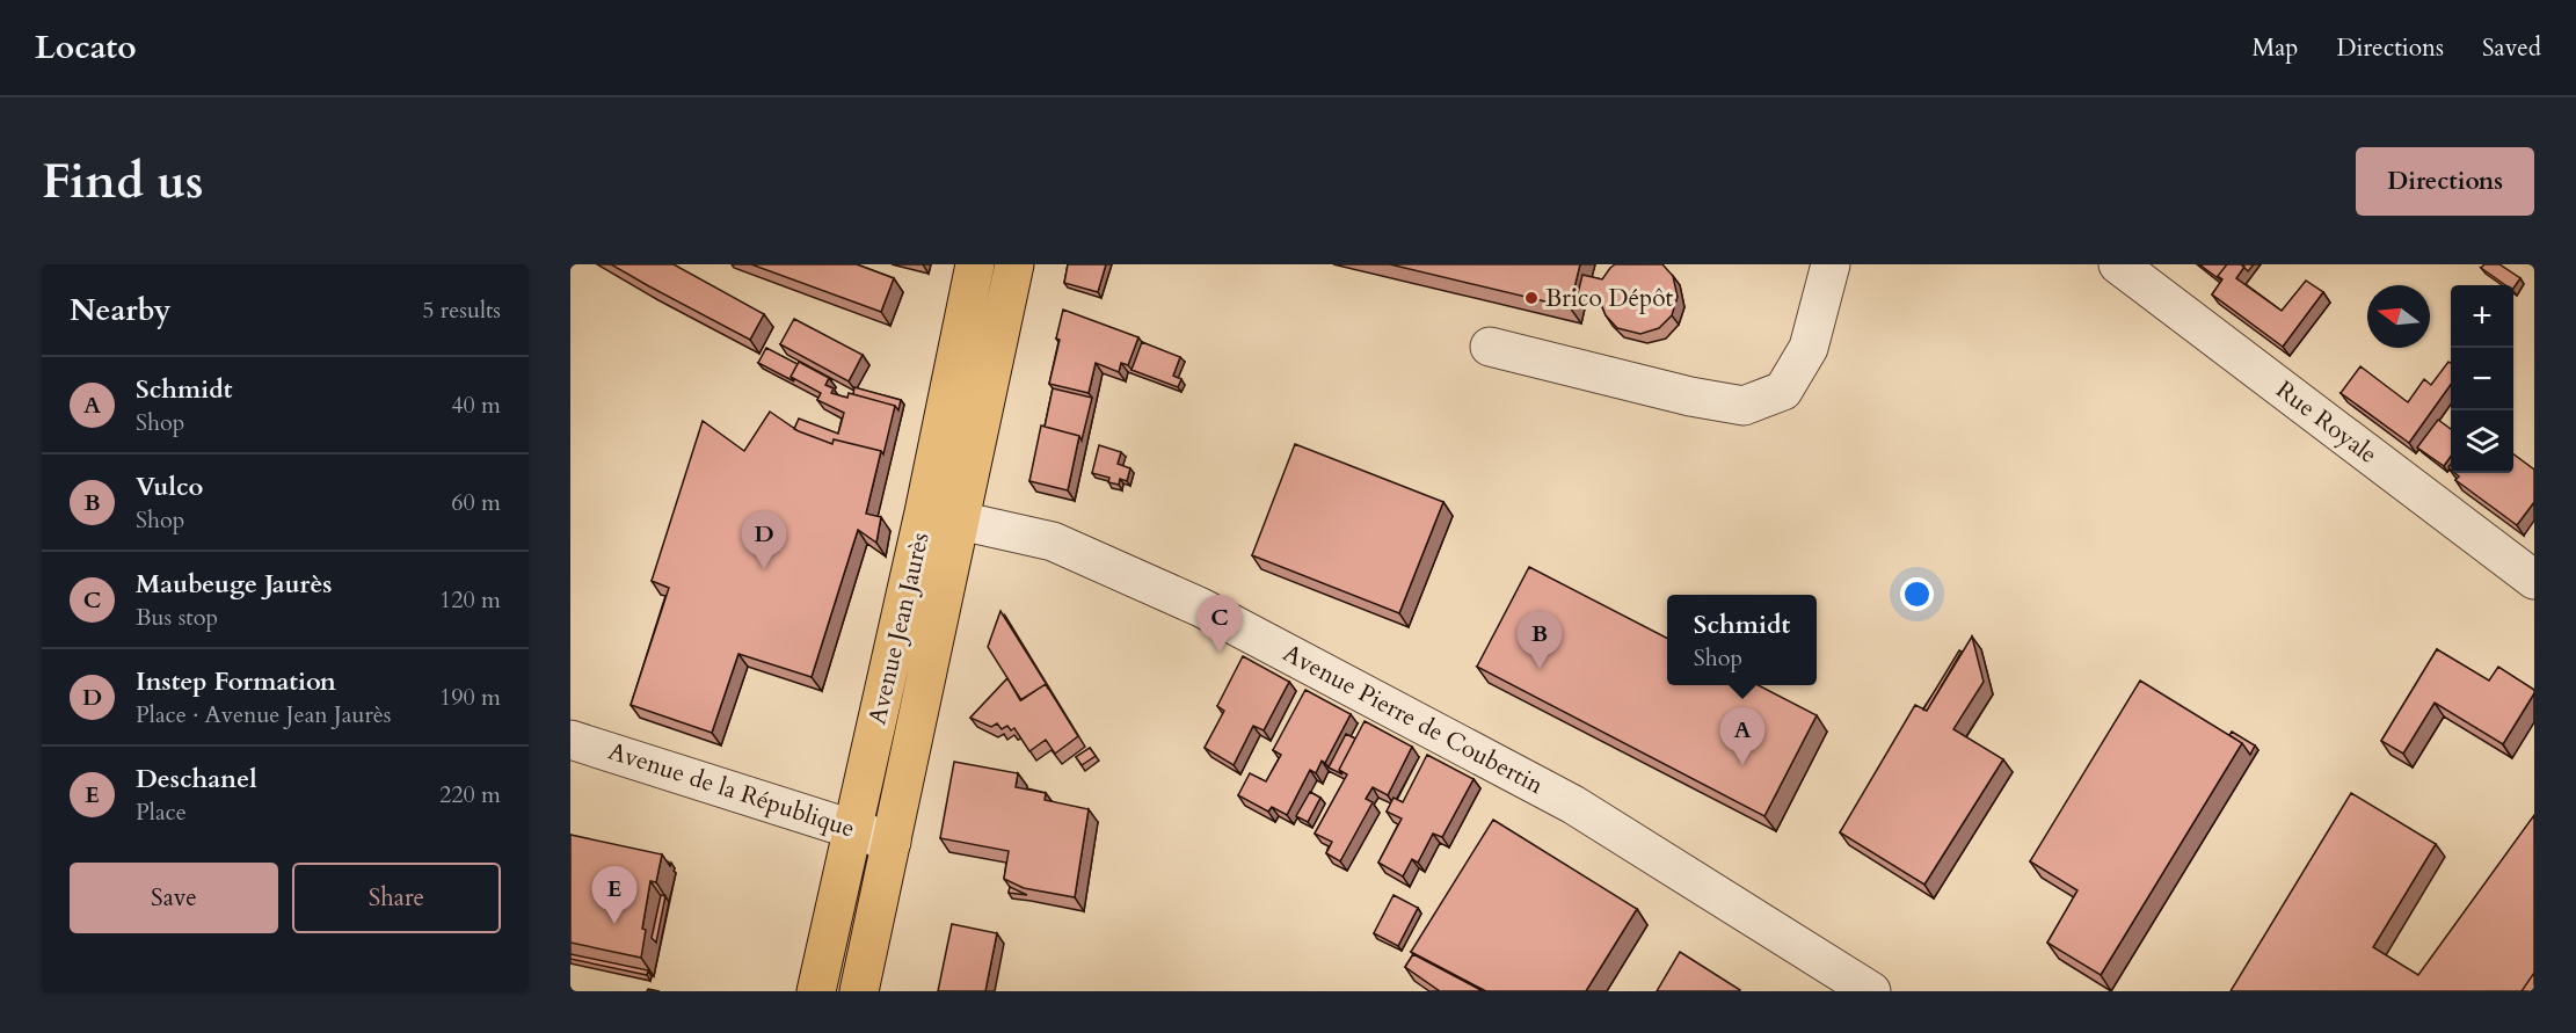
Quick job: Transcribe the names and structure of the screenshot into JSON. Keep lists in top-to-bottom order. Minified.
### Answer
{"streets":{"main road":["Avenue Jean Jaurès"],"street":["Rue Royale","Avenue Pierre de Coubertin","Avenue de la République"]},"crossings":[["Avenue Jean Jaurès","Avenue Pierre de Coubertin"],["Avenue Jean Jaurès","Avenue de la République"]],"places":["Brico Dépôt"],"north":"left","page":{"header":"Locato","nav":["Map","Directions","Saved"],"buttons":["Directions",["Save","Share"]],"title":"Find us","heading":["Nearby","5 results"],"map_buttons":["+","−"],"list":[{"mark":"A","name":"Schmidt","note":"Shop","value":"40 m"},{"mark":"B","name":"Vulco","note":"Shop","value":"60 m"},{"mark":"C","name":"Maubeuge Jaurès","note":"Bus stop","value":"120 m"},{"mark":"D","name":"Instep Formation","note":"Place · Avenue Jean Jaurès","value":"190 m"},{"mark":"E","name":"Deschanel","note":"Place","value":"220 m"}],"pins":["D","C","B","A","E"],"popup":["Schmidt","Shop"]}}
